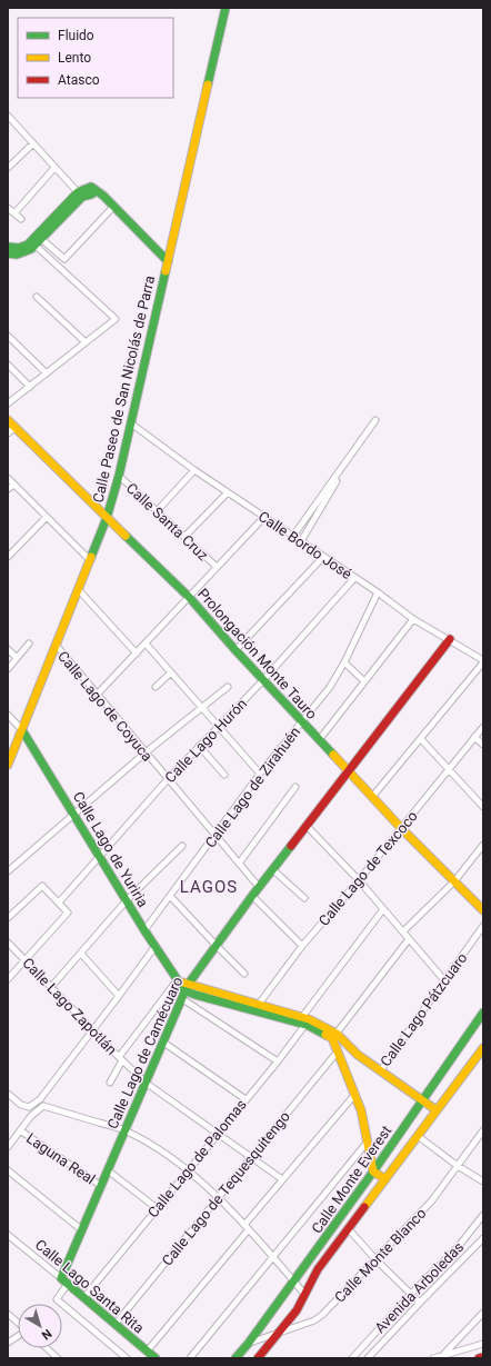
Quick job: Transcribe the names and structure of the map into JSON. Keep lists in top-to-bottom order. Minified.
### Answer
{"streets":{"main road":["Calle Paseo de San Nicolás de Parra","Prolongación Monte Tauro","Calle Lago de Yuriria","Calle Lago de Camécuaro","Calle Monte Everest","Calle Lago Santa Rita"],"street":["Calle Santa Cruz","Calle Bordo José","Calle Lago de Coyuca","Calle Lago Hurón","Calle Lago de Zirahuén","Calle Lago de Texcoco","Calle Lago Zapotlán","Calle Lago Pátzcuaro","Laguna Real","Calle Lago de Palomas","Calle Lago de Tequesquitengo","Calle Monte Blanco","Avenida Arboledas"]},"crossings":[["Calle Paseo de San Nicolás de Parra","Calle Santa Cruz"],["Calle Paseo de San Nicolás de Parra","Calle Bordo José"],["Calle Paseo de San Nicolás de Parra","Prolongación Monte Tauro"],["Calle Paseo de San Nicolás de Parra","Calle Lago de Coyuca"],["Calle Paseo de San Nicolás de Parra","Calle Lago de Yuriria"],["Calle Bordo José","Calle Lago Hurón"],["Calle Bordo José","Calle Lago de Zirahuén"],["Calle Bordo José","Calle Lago de Camécuaro"],["Prolongación Monte Tauro","Calle Lago Hurón"],["Prolongación Monte Tauro","Calle Lago de Zirahuén"],["Prolongación Monte Tauro","Calle Lago de Texcoco"],["Prolongación Monte Tauro","Calle Lago de Camécuaro"],["Calle Lago de Coyuca","Calle Lago Hurón"],["Calle Lago de Coyuca","Calle Lago de Zirahuén"],["Calle Lago de Coyuca","Calle Lago de Camécuaro"],["Calle Lago Hurón","Calle Lago de Yuriria"],["Calle Lago de Zirahuén","Calle Lago de Yuriria"],["Calle Lago Zapotlán","Calle Lago de Camécuaro"],["Calle Lago Zapotlán","Calle Lago de Palomas"],["Calle Lago Zapotlán","Calle Lago de Tequesquitengo"],["Calle Lago de Camécuaro","Laguna Real"],["Calle Lago de Camécuaro","Calle Lago Santa Rita"],["Calle Lago de Palomas","Calle Lago Santa Rita"],["Calle Monte Everest","Calle Monte Blanco"],["Calle Lago de Tequesquitengo","Calle Lago Santa Rita"]],"districts":["LAGOS"],"legend":["Fluido","Lento","Atasco"],"north":"bottom right"}
